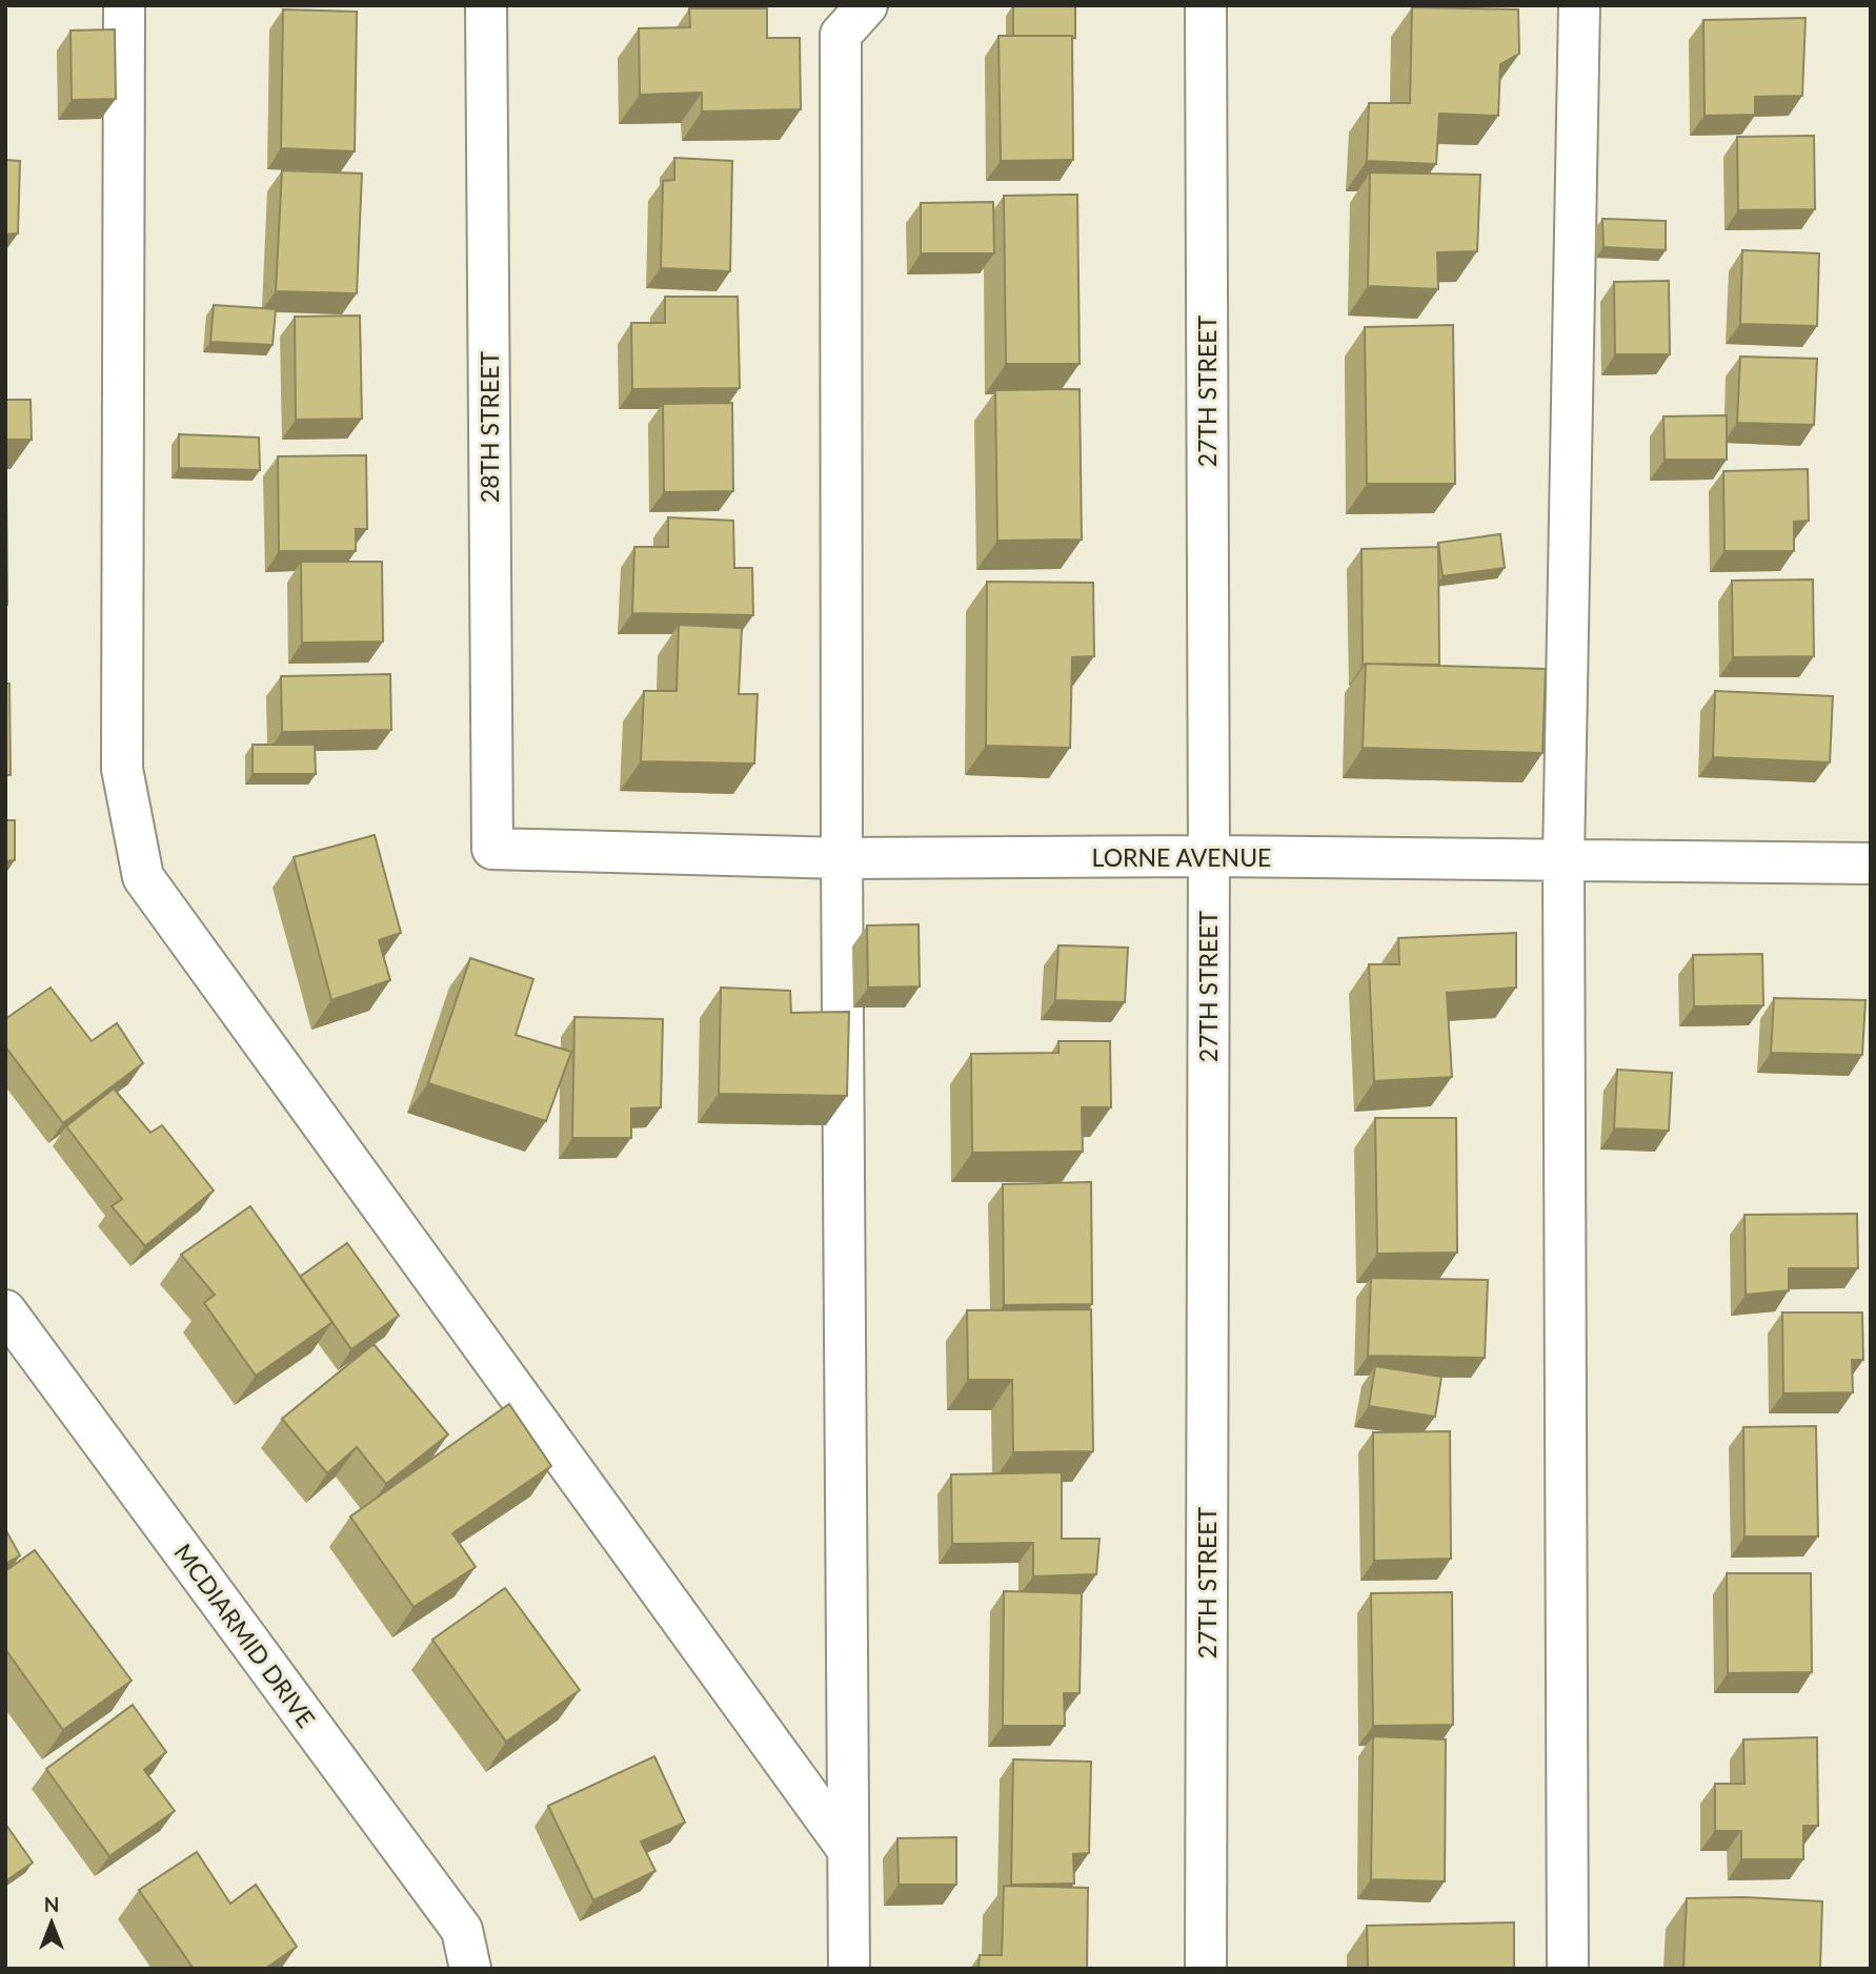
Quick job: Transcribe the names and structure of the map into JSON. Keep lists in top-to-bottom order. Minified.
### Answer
{"streets":{"street":["27TH STREET","28TH STREET","LORNE AVENUE","MCDIARMID DRIVE"]},"crossings":[["27TH STREET","LORNE AVENUE"],["28TH STREET","LORNE AVENUE"]],"north":"top"}
